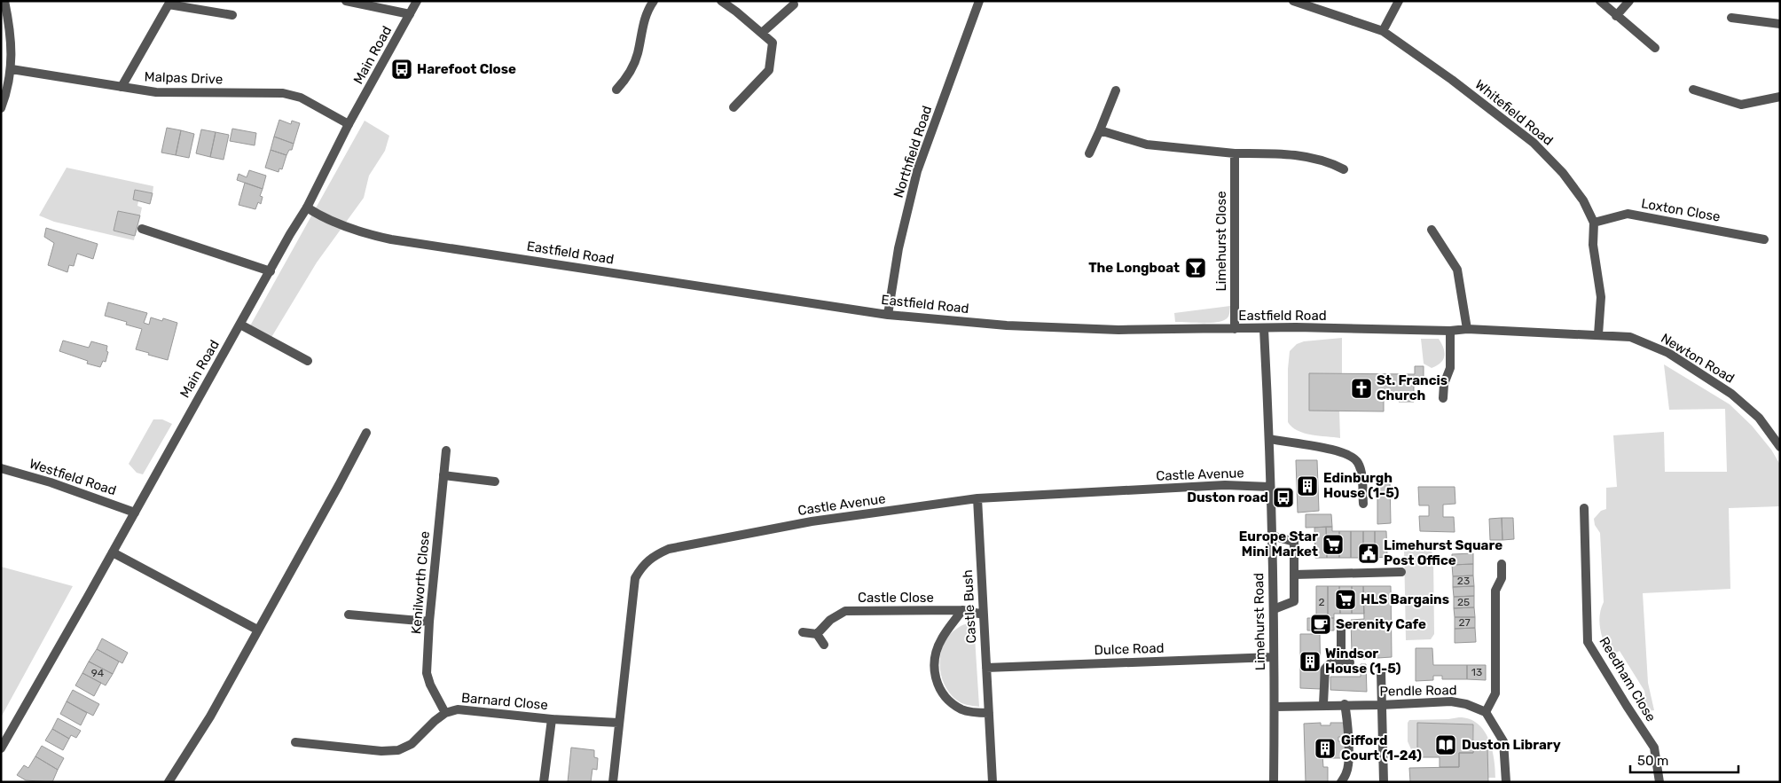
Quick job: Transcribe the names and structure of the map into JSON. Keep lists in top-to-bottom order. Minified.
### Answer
{"streets":{"street":["Main Road","Malpas Drive","Whitefield Road","Northfield Road","Loxton Close","Limehurst Close","Eastfield Road","Newton Road","Castle Avenue","Westfield Road","Kenilworth Close","Castle Close","Castle Bush","Limehurst Road","Dulce Road","Reedham Close","Pendle Road","Barnard Close"]},"crossings":[["Main Road","Malpas Drive"],["Main Road","Eastfield Road"],["Main Road","Westfield Road"],["Whitefield Road","Loxton Close"],["Whitefield Road","Newton Road"],["Northfield Road","Eastfield Road"],["Limehurst Close","Eastfield Road"],["Eastfield Road","Newton Road"],["Eastfield Road","Limehurst Road"],["Castle Avenue","Castle Bush"],["Castle Avenue","Limehurst Road"],["Castle Avenue","Barnard Close"],["Kenilworth Close","Barnard Close"],["Castle Close","Castle Bush"],["Castle Bush","Dulce Road"],["Limehurst Road","Dulce Road"],["Limehurst Road","Pendle Road"]],"places":{"bus stop":["Harefoot Close","Duston road"],"bar":["The Longboat"],"church":["St. Francis Church"],"building":["Edinburgh House (1-5)","Windsor House (1-5)","Gifford Court (1-24)"],"supermarket":["Europe Star Mini Market","HLS Bargains"],"public building":["Limehurst Square Post Office"],"cafe":["Serenity Cafe"],"library":["Duston Library"]},"house_numbers":["23","2","25","27","13","94"],"scale_bar":"50 m"}
